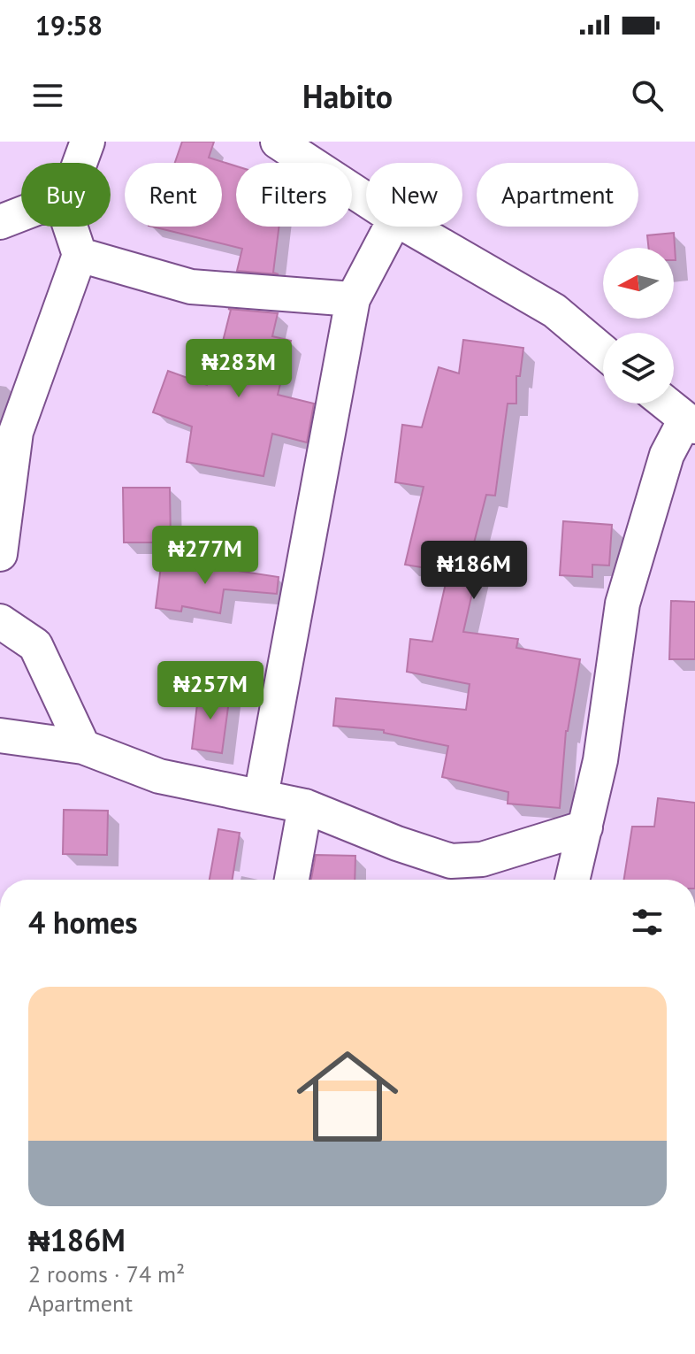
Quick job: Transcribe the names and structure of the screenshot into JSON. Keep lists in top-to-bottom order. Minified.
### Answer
{"north":"left","page":{"status":"19:58","header":"Habito","chip":["Buy","Rent","Filters","New","Apartment"],"price":["₦283M","₦277M","₦186M","₦257M"],"heading":"4 homes","list":[{"name":"₦186M","note":"2 rooms · 74 m² · Apartment"}]}}
